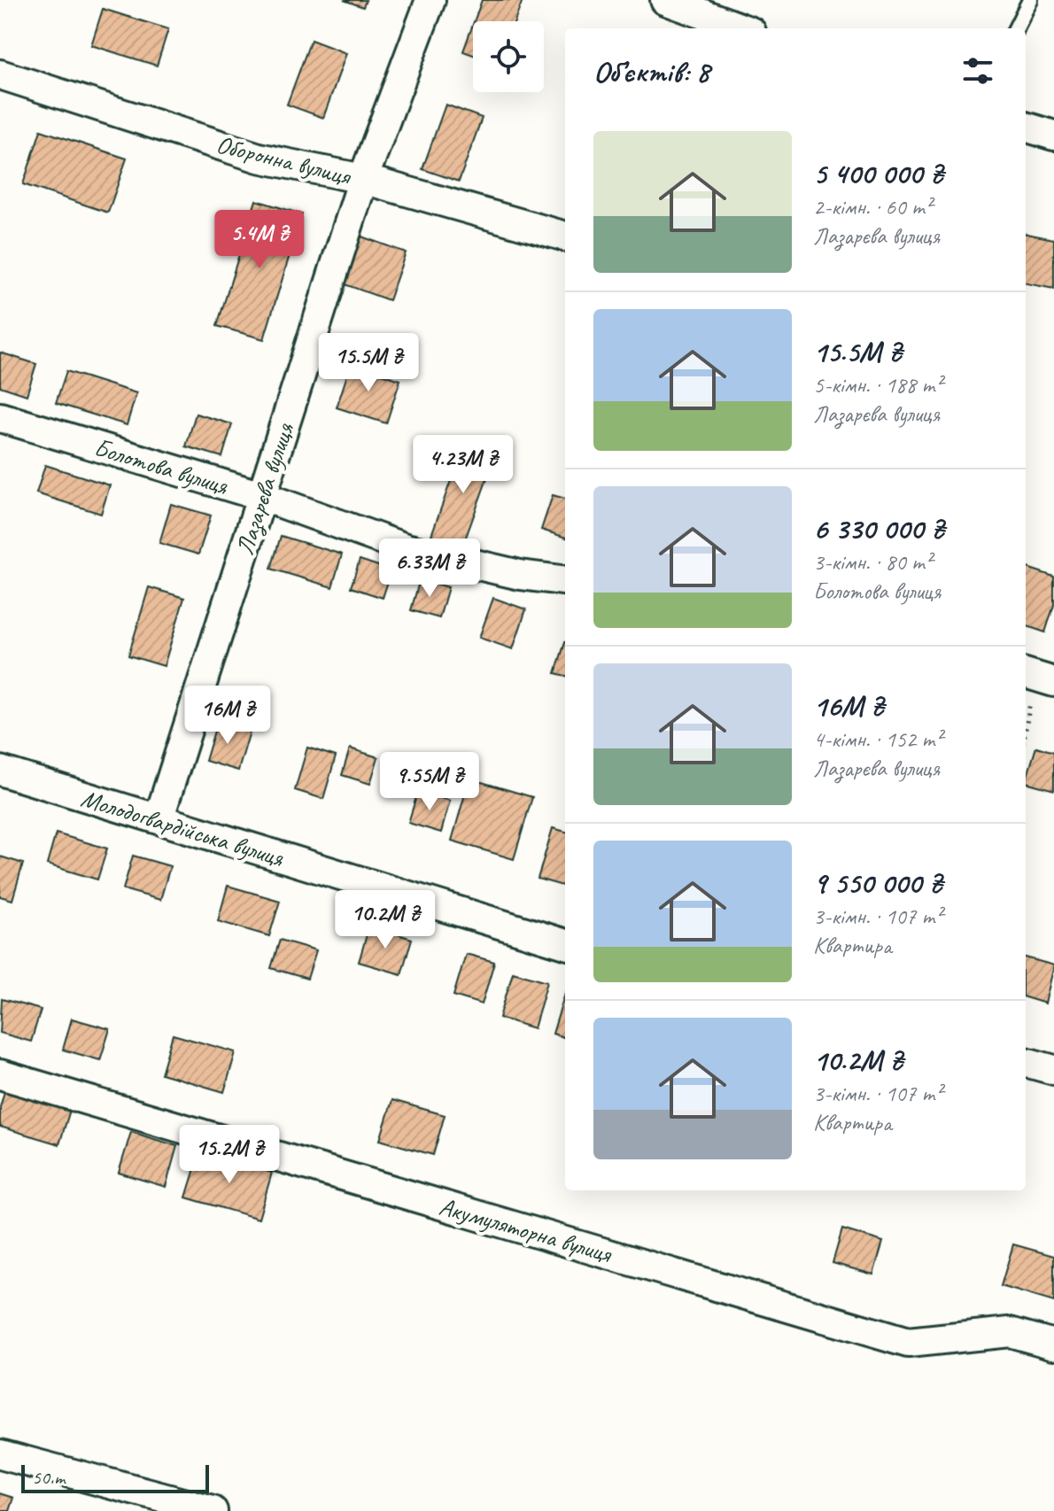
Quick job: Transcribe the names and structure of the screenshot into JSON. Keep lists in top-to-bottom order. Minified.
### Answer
{"streets":{"street":["Оборонна вулиця","Болотова вулиця","Лазарєва вулиця","Молодогвардійська вулиця","Акумуляторна вулиця"]},"crossings":[["Оборонна вулиця","Лазарєва вулиця"],["Болотова вулиця","Лазарєва вулиця"],["Лазарєва вулиця","Молодогвардійська вулиця"]],"scale_bar":"50 m","page":{"heading":"Об’єктів: 8","list":[{"name":"5 400 000 ₴","note":"2-кімн. · 60 m² · Лазарєва вулиця"},{"name":"15.5M ₴","note":"5-кімн. · 188 m² · Лазарєва вулиця"},{"name":"6 330 000 ₴","note":"3-кімн. · 80 m² · Болотова вулиця"},{"name":"16M ₴","note":"4-кімн. · 152 m² · Лазарєва вулиця"},{"name":"9 550 000 ₴","note":"3-кімн. · 107 m² · Квартира"},{"name":"10.2M ₴","note":"3-кімн. · 107 m² · Квартира"}],"price":["5.4M ₴","15.5M ₴","4.23M ₴","6.33M ₴","16M ₴","9.55M ₴","10.2M ₴","15.2M ₴"],"scale":"50 m"}}
